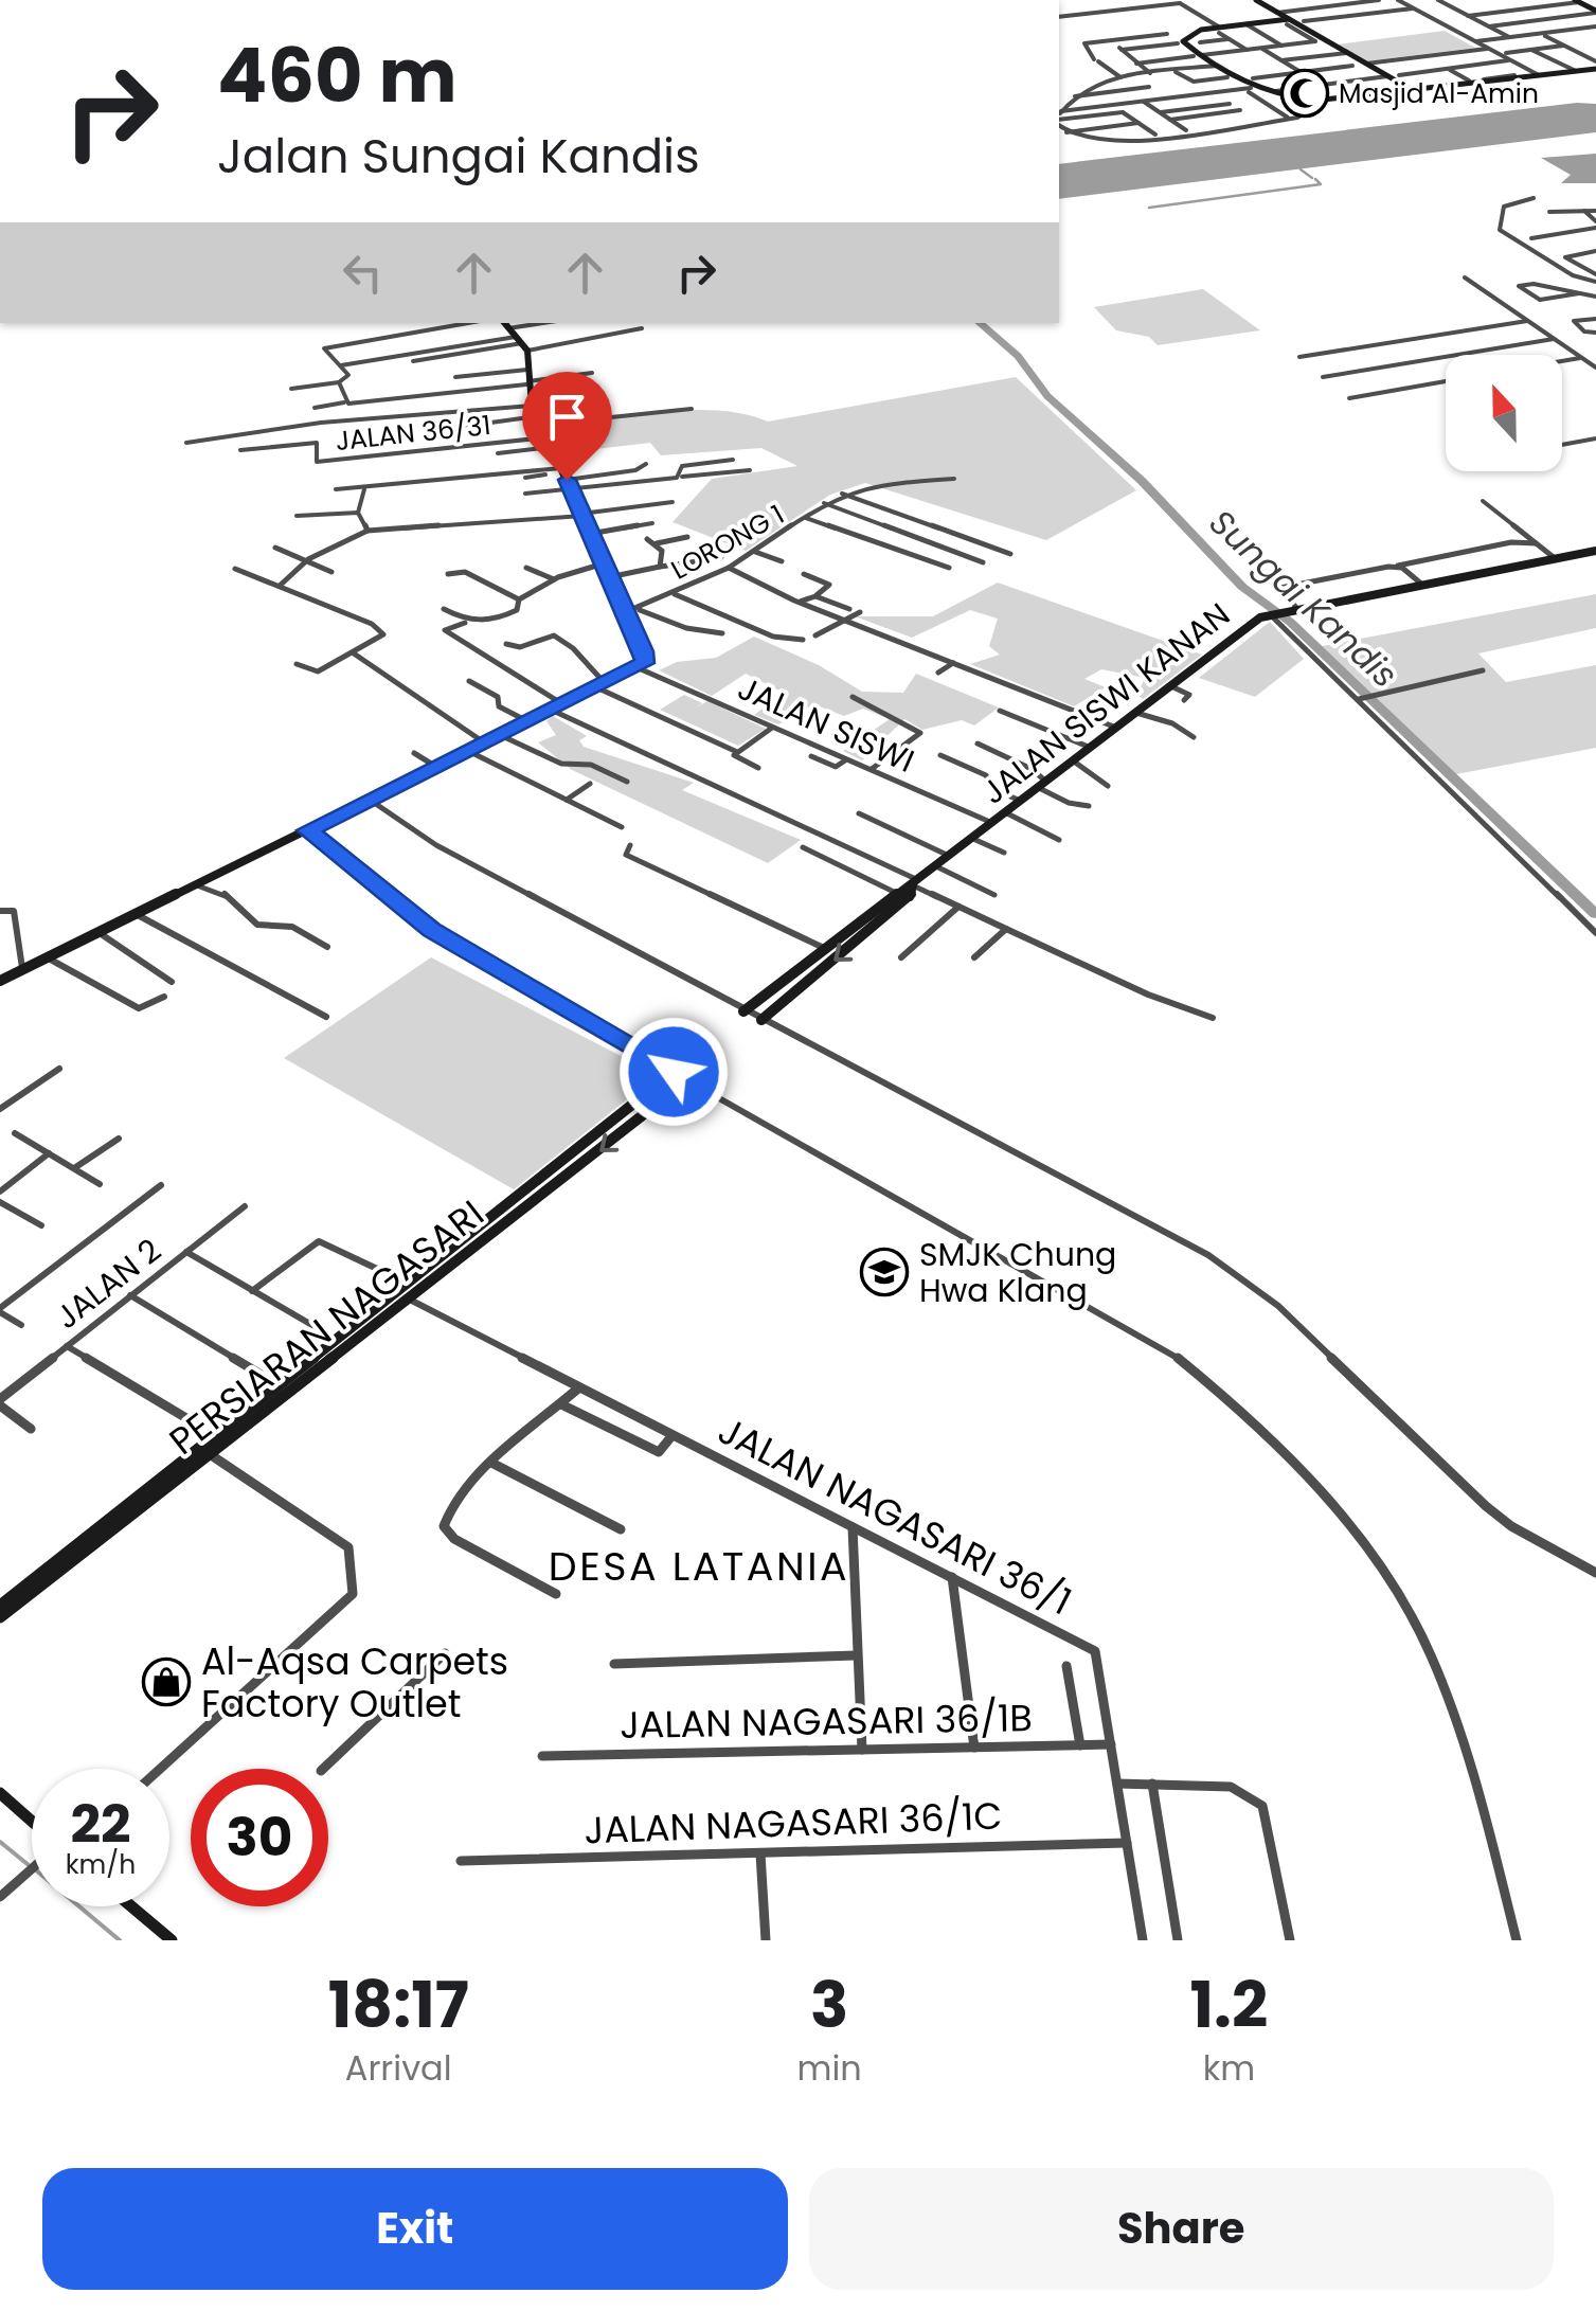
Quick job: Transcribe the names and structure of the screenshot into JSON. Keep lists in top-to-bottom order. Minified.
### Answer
{"streets":{"main road":["JALAN SISWI KANAN"],"street":["JALAN 36/31","LORONG 1","JALAN SISWI","JALAN 2","PERSIARAN NAGASARI","JALAN NAGASARI 36/1","JALAN NAGASARI 36/1B","JALAN NAGASARI 36/1C"]},"crossings":[["JALAN SISWI KANAN","JALAN SISWI"],["PERSIARAN NAGASARI","JALAN NAGASARI 36/1"],["JALAN NAGASARI 36/1","JALAN NAGASARI 36/1B"],["JALAN NAGASARI 36/1","JALAN NAGASARI 36/1C"]],"districts":["DESA LATANIA"],"water":["Sungai Kandis"],"places":{"mosque":["Masjid Al-Amin"],"school or university":["SMJK Chung Hwa Klang"],"shop":["Al-Aqsa Carpets Factory Outlet"]},"north":"top","page":{"turn":["460 m","Jalan Sungai Kandis"],"speed":"22 km/h","limit":"30","eta":["18:17","Arrival","3","min","1.2","km"],"buttons":["Exit","Share"]}}
